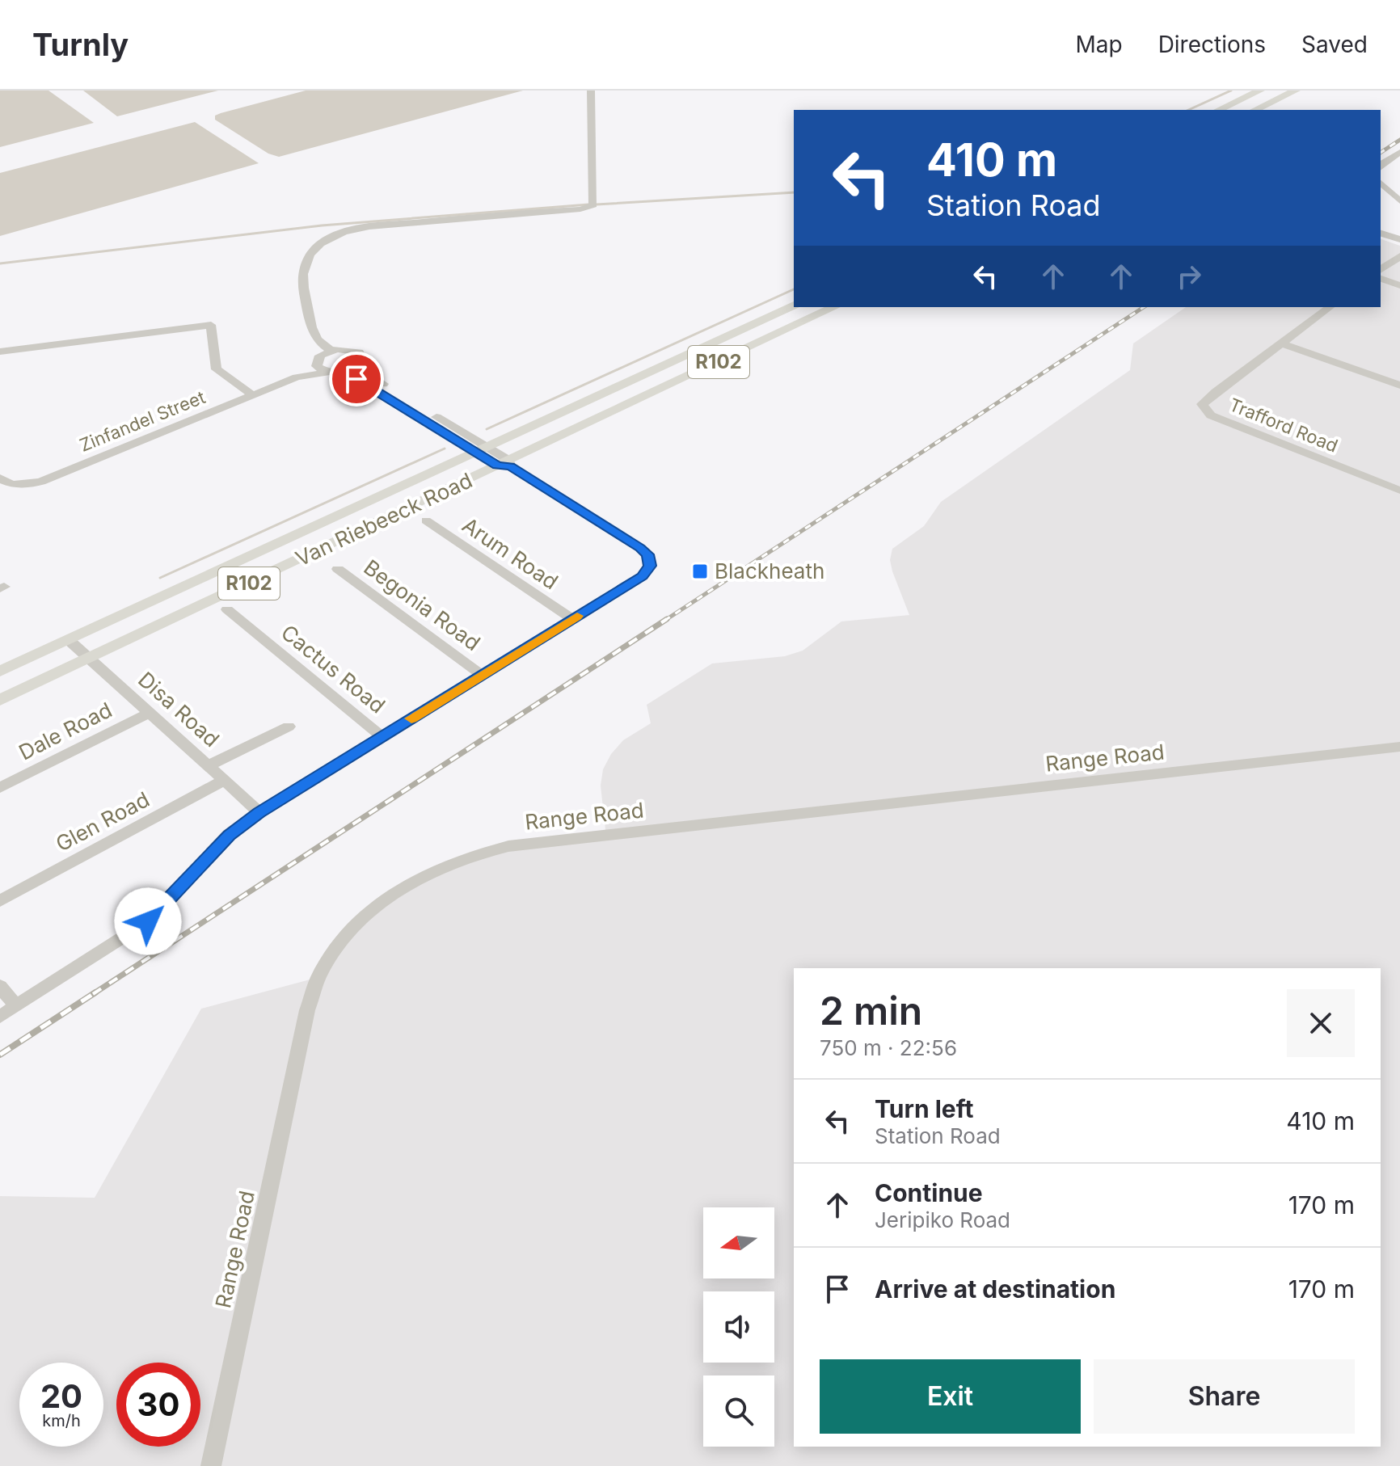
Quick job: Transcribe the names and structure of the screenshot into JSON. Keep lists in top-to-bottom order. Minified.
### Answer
{"streets":{"main road":["R102","Van Riebeeck Road"],"street":["Zinfandel Street","Trafford Road","Arum Road","Begonia Road","Cactus Road","Disa Road","Dale Road","Range Road","Glen Road"]},"crossings":[["Van Riebeeck Road","Disa Road"],["Disa Road","Dale Road"],["Disa Road","Glen Road"]],"places":{"transit":["Blackheath"]},"north":"left","page":{"header":"Turnly","nav":["Map","Directions","Saved"],"turn":["410 m","Station Road"],"heading":["2 min","750 m · 22:56"],"list":[{"name":"Turn left","note":"Station Road","value":"410 m"},{"name":"Continue","note":"Jeripiko Road","value":"170 m"},{"name":"Arrive at destination","value":"170 m"}],"buttons":["Exit","Share"],"speed":"20 km/h","limit":"30"}}
